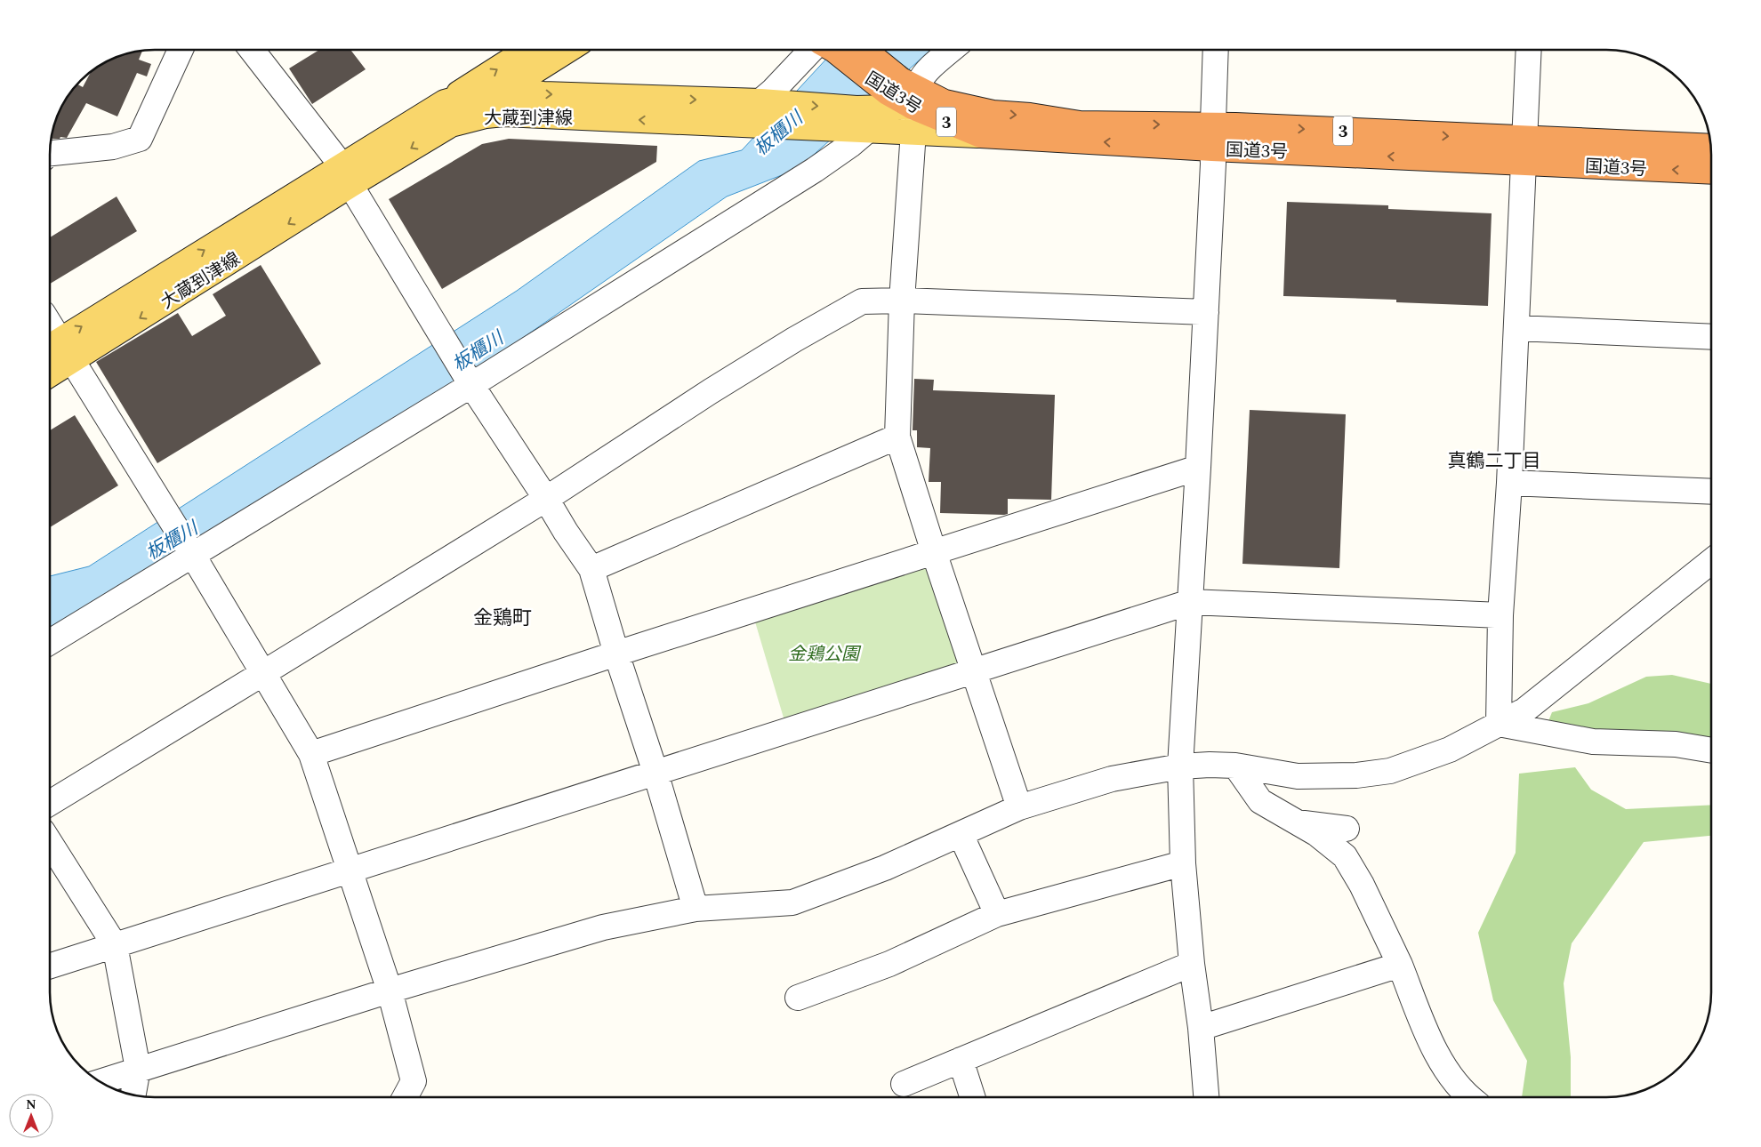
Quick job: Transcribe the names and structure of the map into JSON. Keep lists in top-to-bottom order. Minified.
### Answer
{"streets":{"highway":["国道3号","3"],"main road":["大蔵到津線"]},"crossings":[["国道3号","大蔵到津線"]],"districts":["真鶴二丁目","金鶏町"],"water":["板櫃川"],"parks":["金鶏公園"],"north":"top"}
